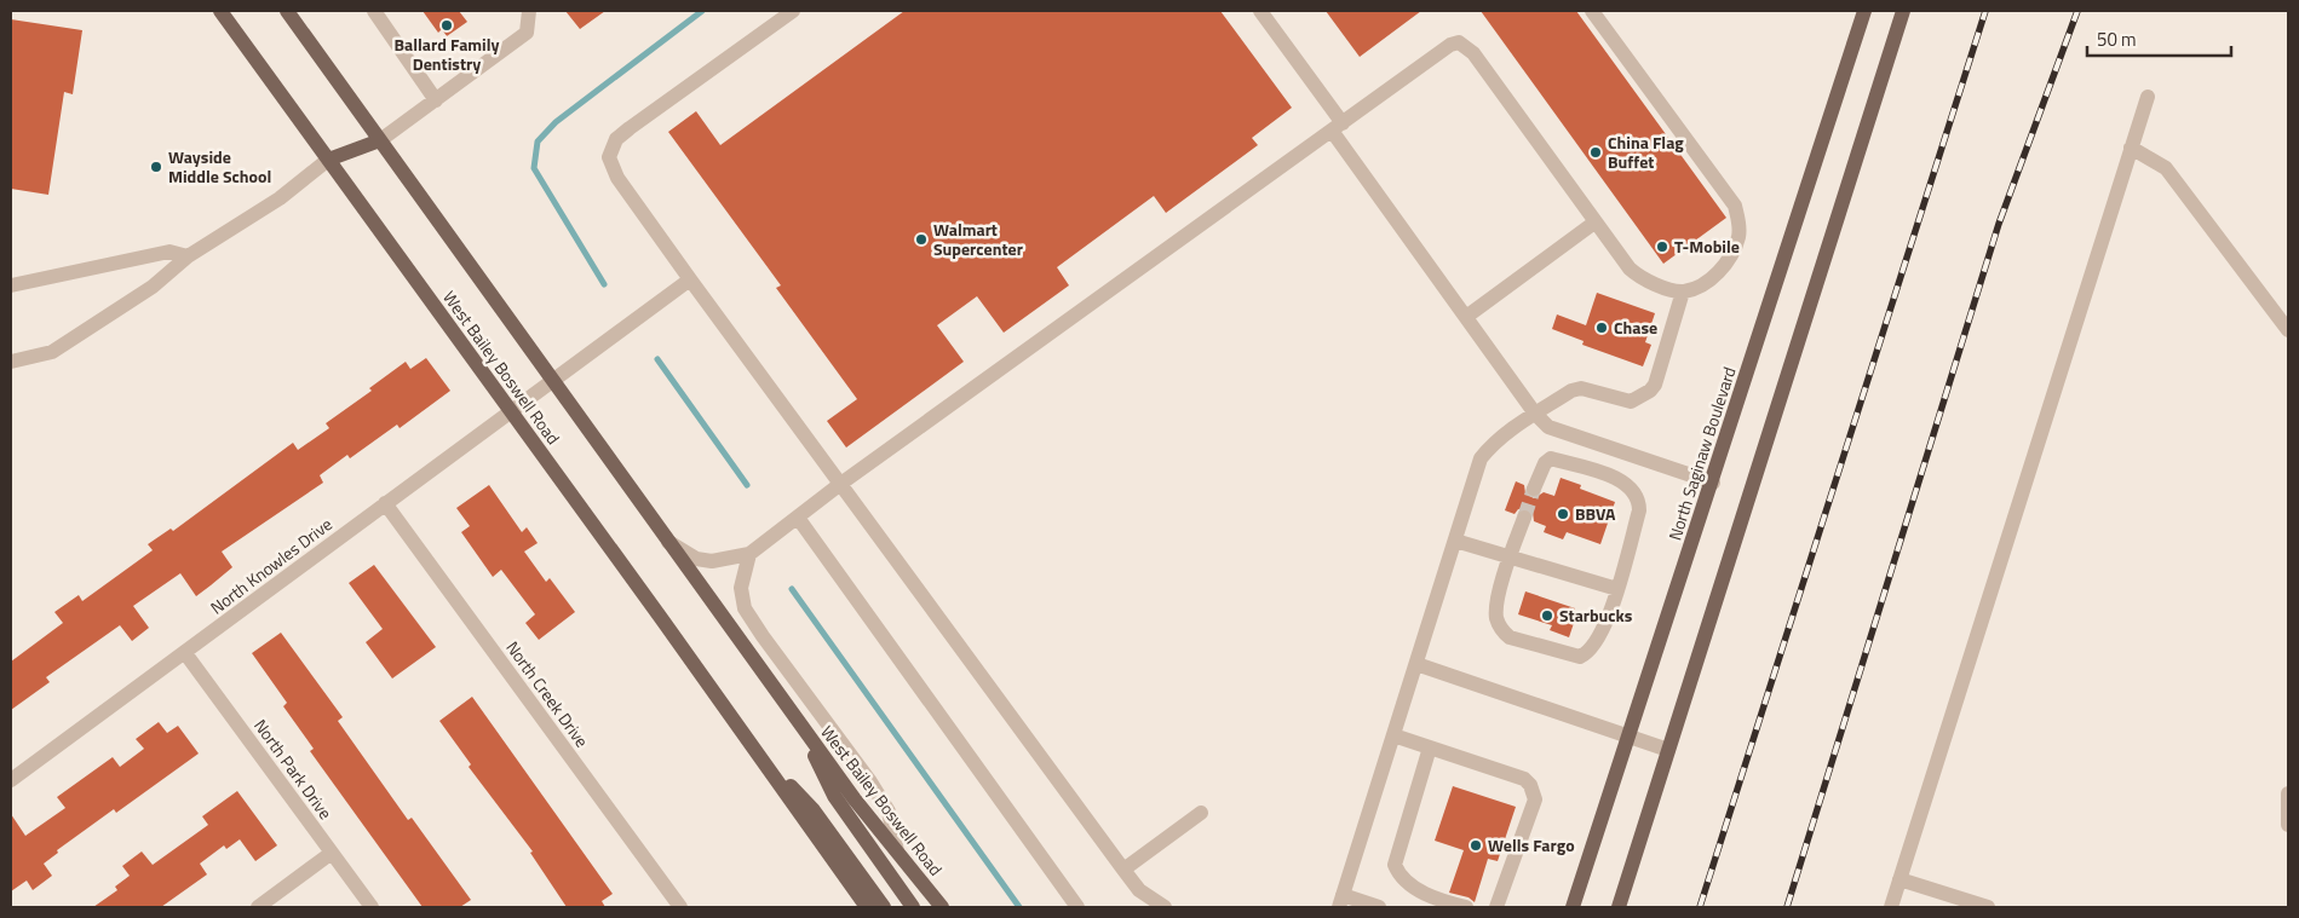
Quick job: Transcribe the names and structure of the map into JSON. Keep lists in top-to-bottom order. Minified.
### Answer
{"streets":{"main road":["West Bailey Boswell Road","North Saginaw Boulevard"],"street":["North Knowles Drive","North Creek Drive","North Park Drive"]},"crossings":[["West Bailey Boswell Road","North Knowles Drive"],["North Knowles Drive","North Creek Drive"],["North Knowles Drive","North Park Drive"]],"places":["Ballard Family Dentistry","China Flag Buffet","Wayside Middle School","Walmart Supercenter","T-Mobile","Chase","BBVA","Starbucks","Wells Fargo"],"scale_bar":"50 m"}
